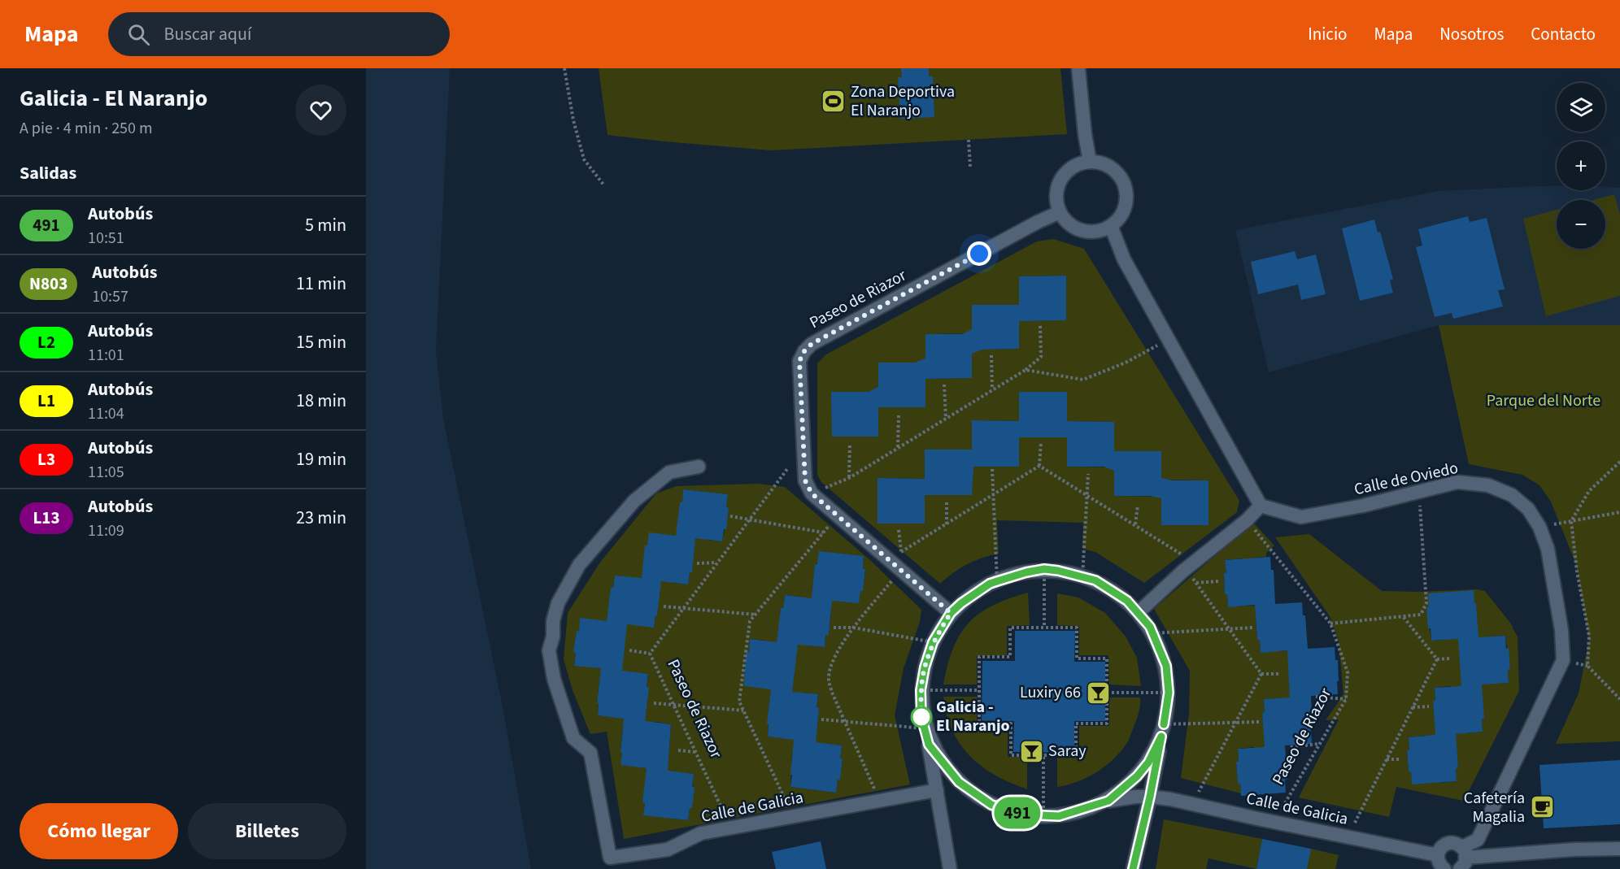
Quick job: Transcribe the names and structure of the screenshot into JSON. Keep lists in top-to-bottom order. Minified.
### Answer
{"streets":{"street":["Paseo de Riazor","Calle de Oviedo","Calle de Galicia"]},"crossings":[["Paseo de Riazor","Calle de Galicia"]],"parks":["Parque del Norte"],"places":{"sports":["Zona Deportiva El Naranjo"],"bar":["Luxiry 66","Saray"],"other":["Galicia - El Naranjo"],"cafe":["Cafetería Magalia"]},"lines":["bus line 491"],"page":{"header":"Mapa","search":"Buscar aquí","nav":["Inicio","Mapa","Nosotros","Contacto"],"heading":[["Galicia - El Naranjo","A pie · 4 min · 250 m"],"Salidas"],"on_map":"491","map_buttons":["+","−"],"list":[{"mark":"491","name":"Autobús","note":"10:51","value":"5 min"},{"mark":"N803","name":"Autobús","note":"10:57","value":"11 min"},{"mark":"L2","name":"Autobús","note":"11:01","value":"15 min"},{"mark":"L1","name":"Autobús","note":"11:04","value":"18 min"},{"mark":"L3","name":"Autobús","note":"11:05","value":"19 min"},{"mark":"L13","name":"Autobús","note":"11:09","value":"23 min"}],"buttons":["Cómo llegar","Billetes"]}}
